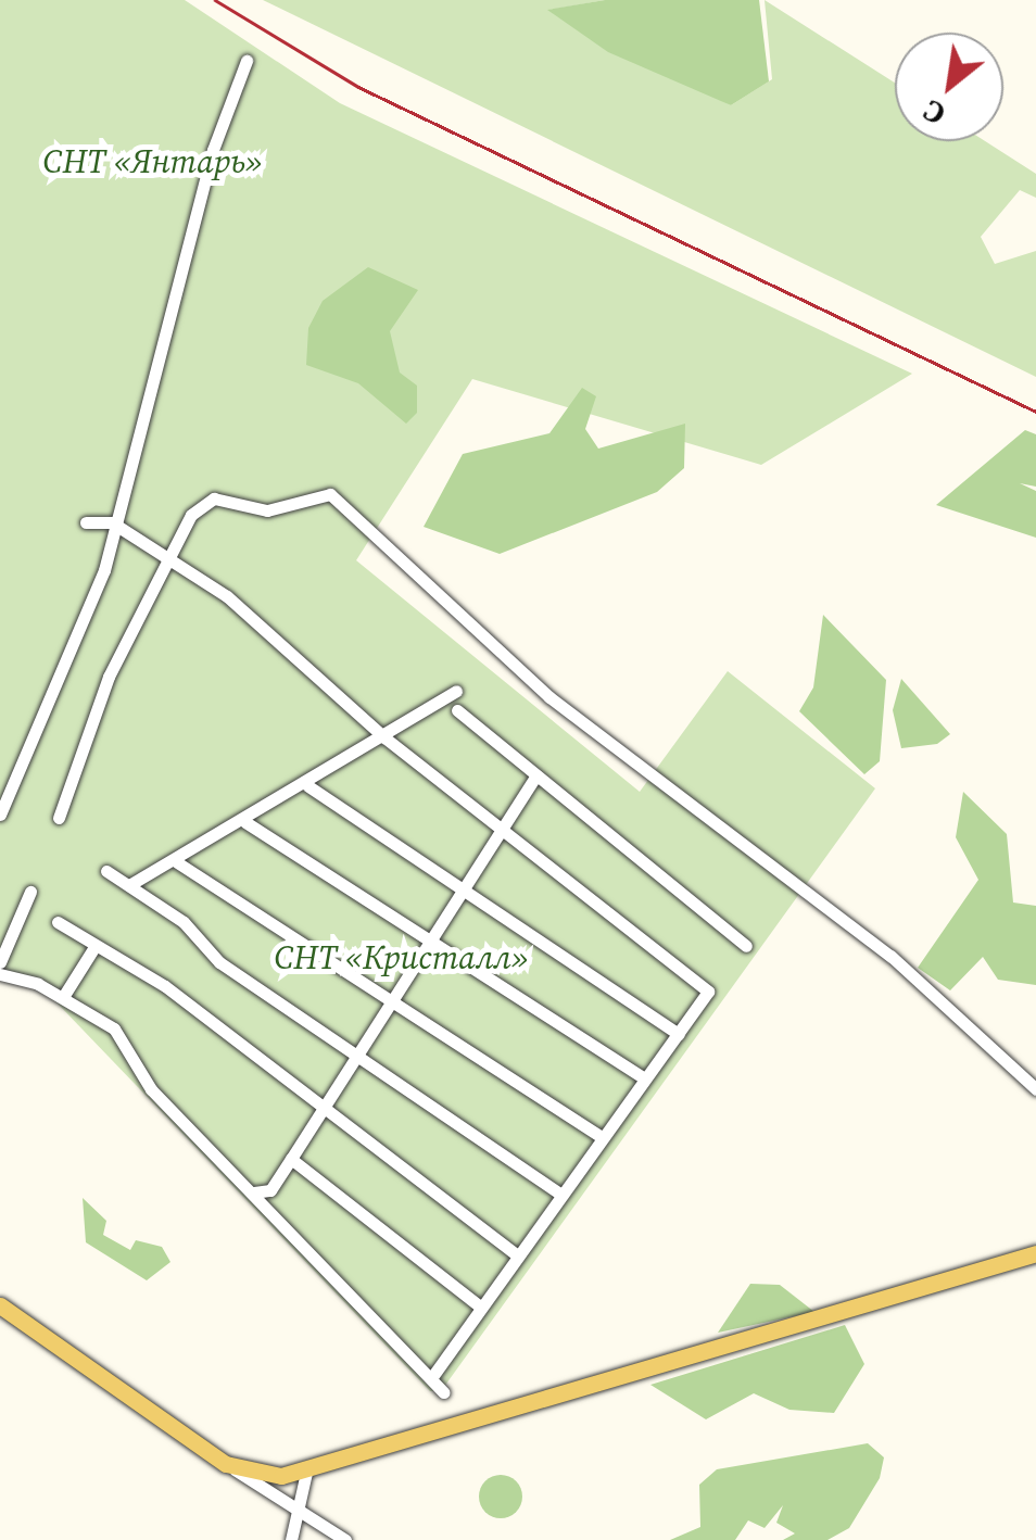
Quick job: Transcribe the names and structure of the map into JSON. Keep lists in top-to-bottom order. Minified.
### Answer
{"parks":["СНТ «Янтарь»","СНТ «Кристалл»"],"north":"bottom left"}
